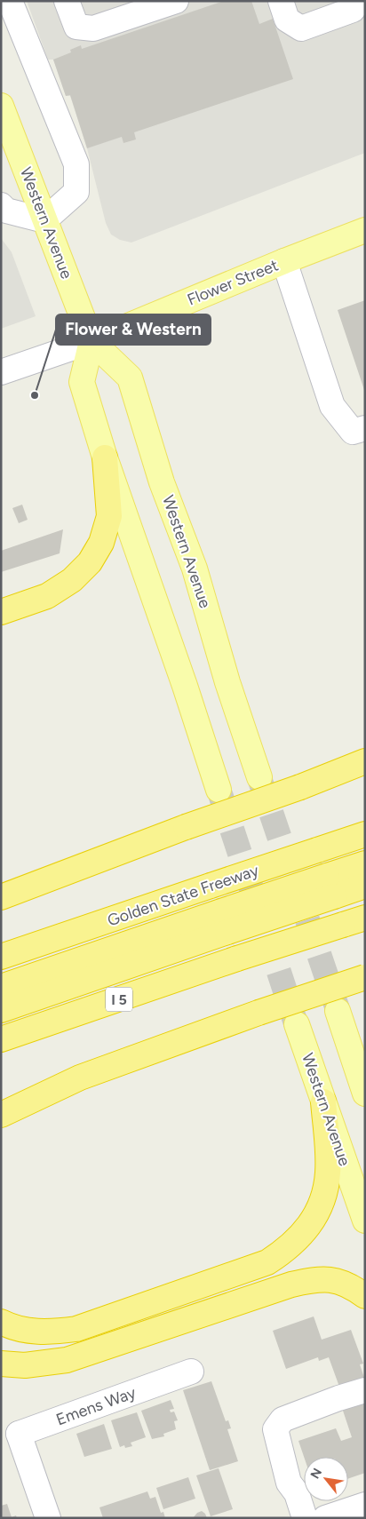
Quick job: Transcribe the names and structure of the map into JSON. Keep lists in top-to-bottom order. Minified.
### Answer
{"streets":{"highway":["Golden State Freeway","I 5"],"main road":["Western Avenue","Flower Street"],"street":["Emens Way"]},"crossings":[["Western Avenue","Flower Street"]],"places":["Flower & Western"],"north":"top left"}
